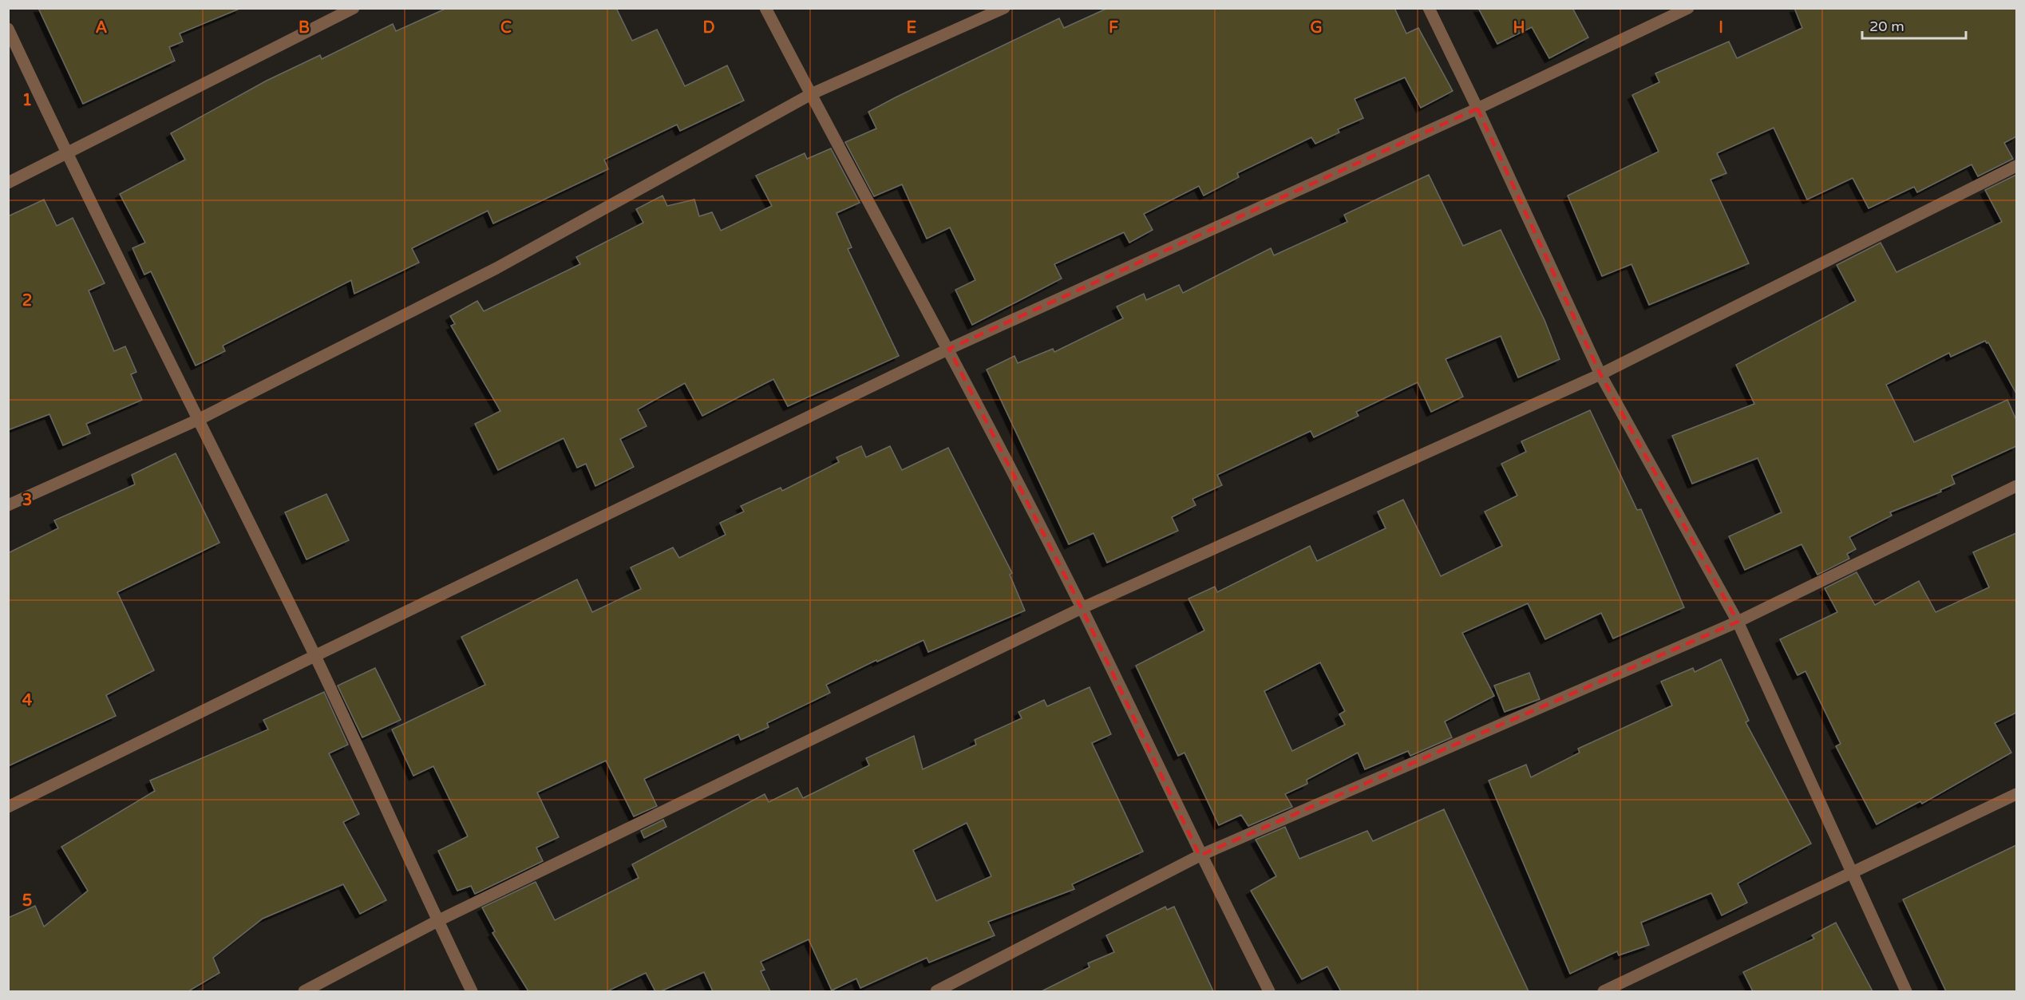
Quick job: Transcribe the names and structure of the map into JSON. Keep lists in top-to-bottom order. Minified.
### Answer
{"scale_bar":"20 m","grid":{"columns":["A","B","C","D","E","F","G","H","I"],"rows":["1","2","3","4","5"]}}
